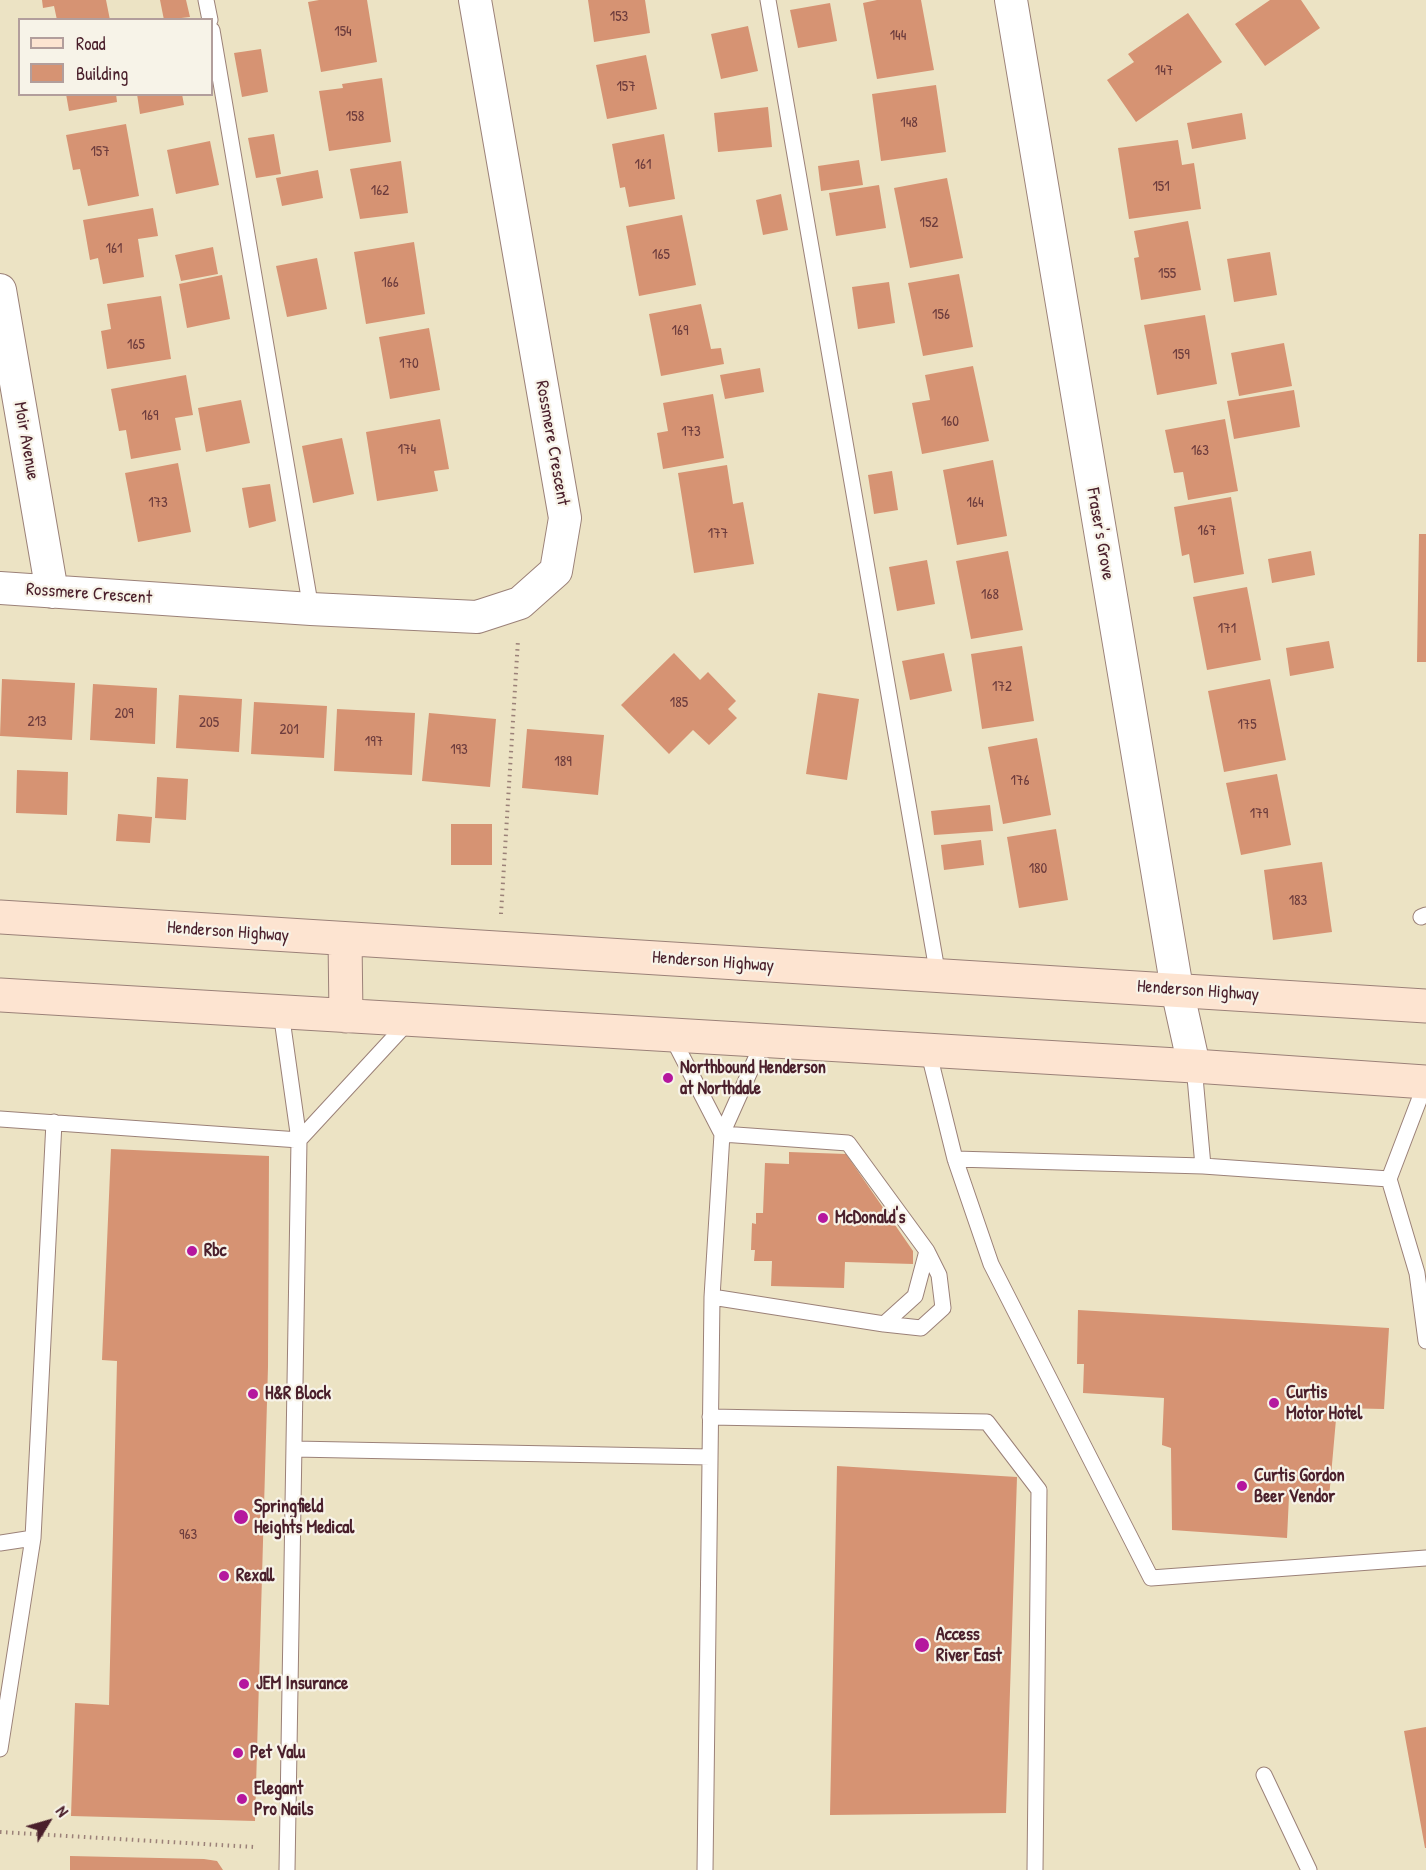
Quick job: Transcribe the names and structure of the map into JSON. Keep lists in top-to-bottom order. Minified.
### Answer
{"streets":{"main road":["Henderson Highway"],"street":["Moir Avenue","Rossmere Crescent","Fraser's Grove"]},"crossings":[["Moir Avenue","Rossmere Crescent"],["Fraser's Grove","Henderson Highway"]],"places":["Northbound Henderson at Northdale","McDonald's","Rbc","H&R Block","Curtis Motor Hotel","Curtis Gordon Beer Vendor","Springfield Heights Medical","Rexall","Access River East","JEM Insurance","Pet Valu","Elegant Pro Nails"],"house_numbers":["153","154","144","147","157","158","148","157","161","151","162","152","161","165","155","166","156","169","165","159","170","169","160","173","174","163","173","164","167","177","168","171","172","185","209","213","205","175","201","197","193","189","176","179","180","183","963"],"legend":["Road","Building"],"north":"top right"}
